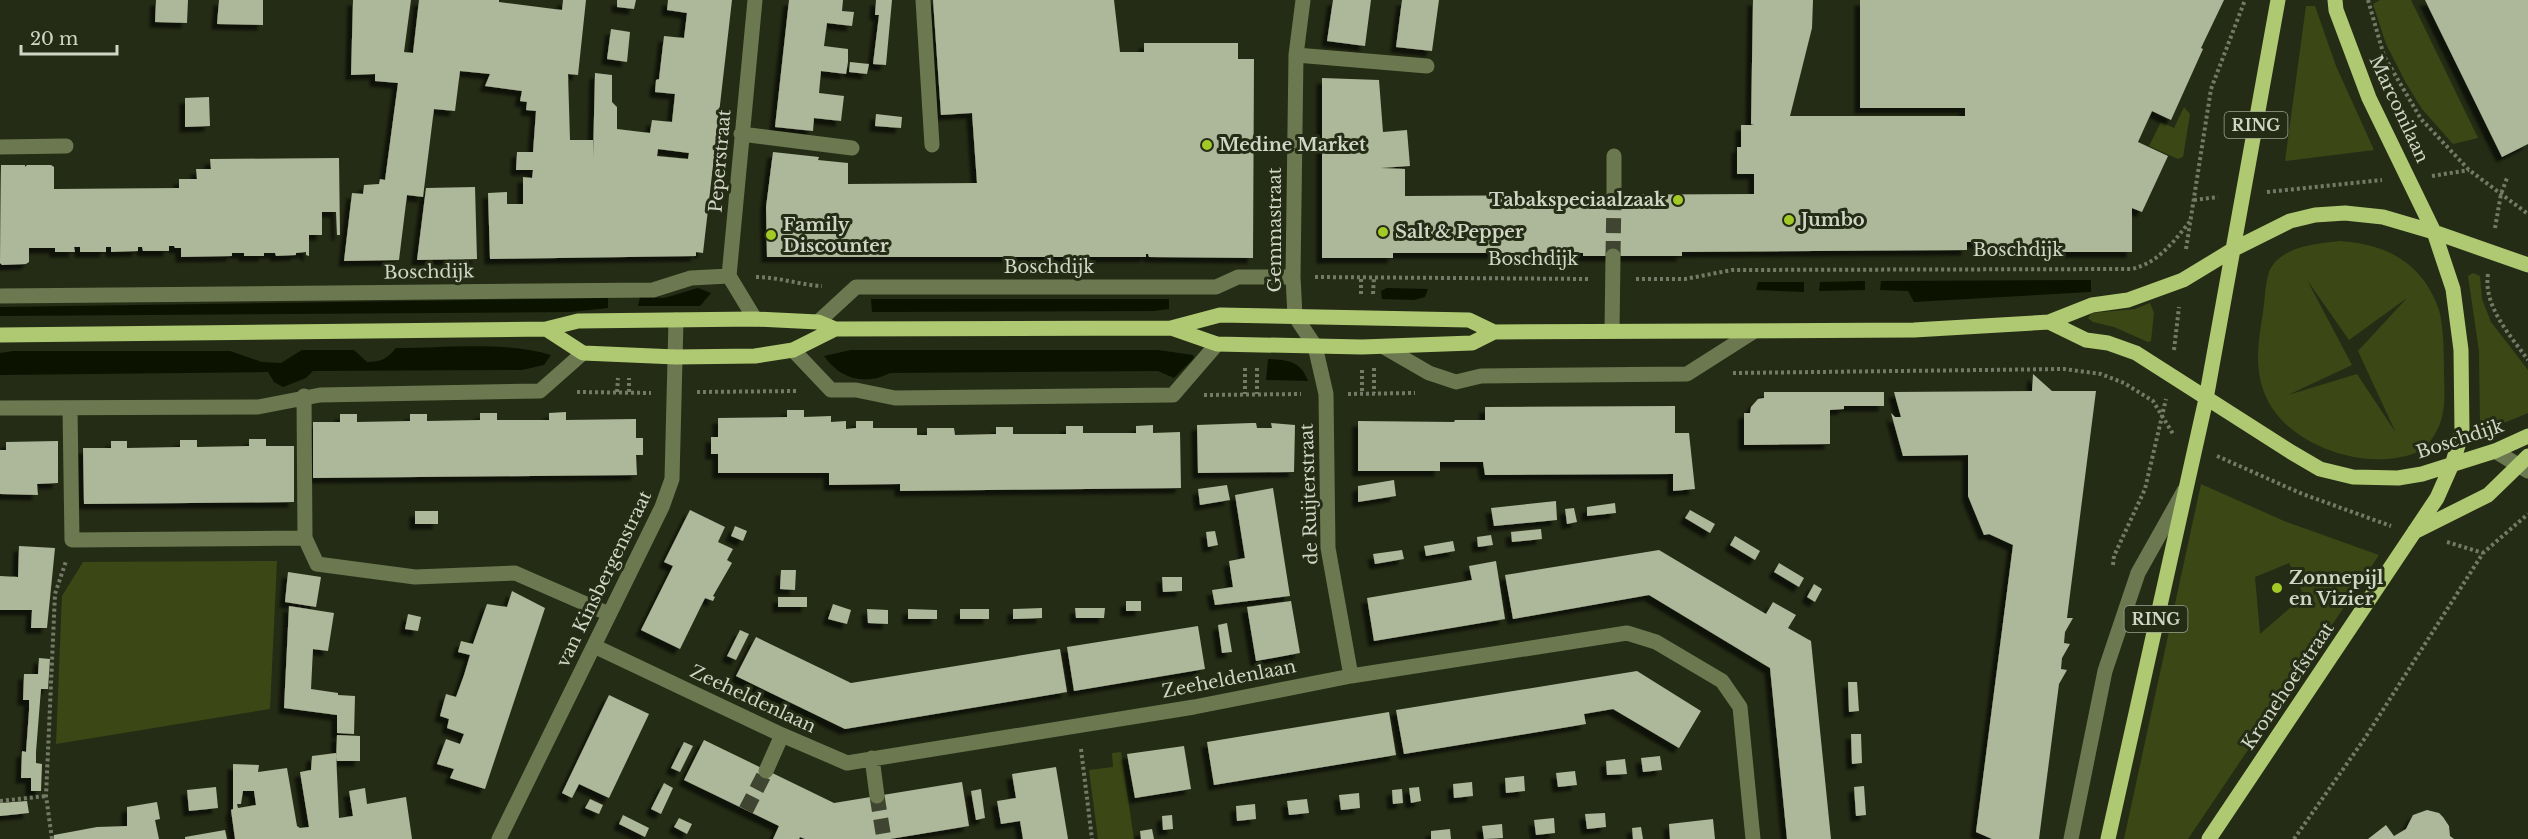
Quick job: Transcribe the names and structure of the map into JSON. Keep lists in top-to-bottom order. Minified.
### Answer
{"streets":{"main road":["Marconilaan","RING","Boschdijk","Kronehoefstraat"],"street":["Peperstraat","Gemmastraat","de Ruijterstraat","van Kinsbergenstraat","Zeeheldenlaan"]},"crossings":[["Marconilaan","Boschdijk"],["Marconilaan","Kronehoefstraat"],["RING","Boschdijk"],["Peperstraat","Boschdijk"],["Gemmastraat","Boschdijk"],["Gemmastraat","de Ruijterstraat"],["Boschdijk","de Ruijterstraat"],["Boschdijk","van Kinsbergenstraat"],["Boschdijk","Kronehoefstraat"],["de Ruijterstraat","Zeeheldenlaan"],["van Kinsbergenstraat","Zeeheldenlaan"]],"places":["Medine Market","Tabakspeciaalzaak","Jumbo","Salt & Pepper","Family Discounter","Zonnepijl en Vizier"],"scale_bar":"20 m"}
